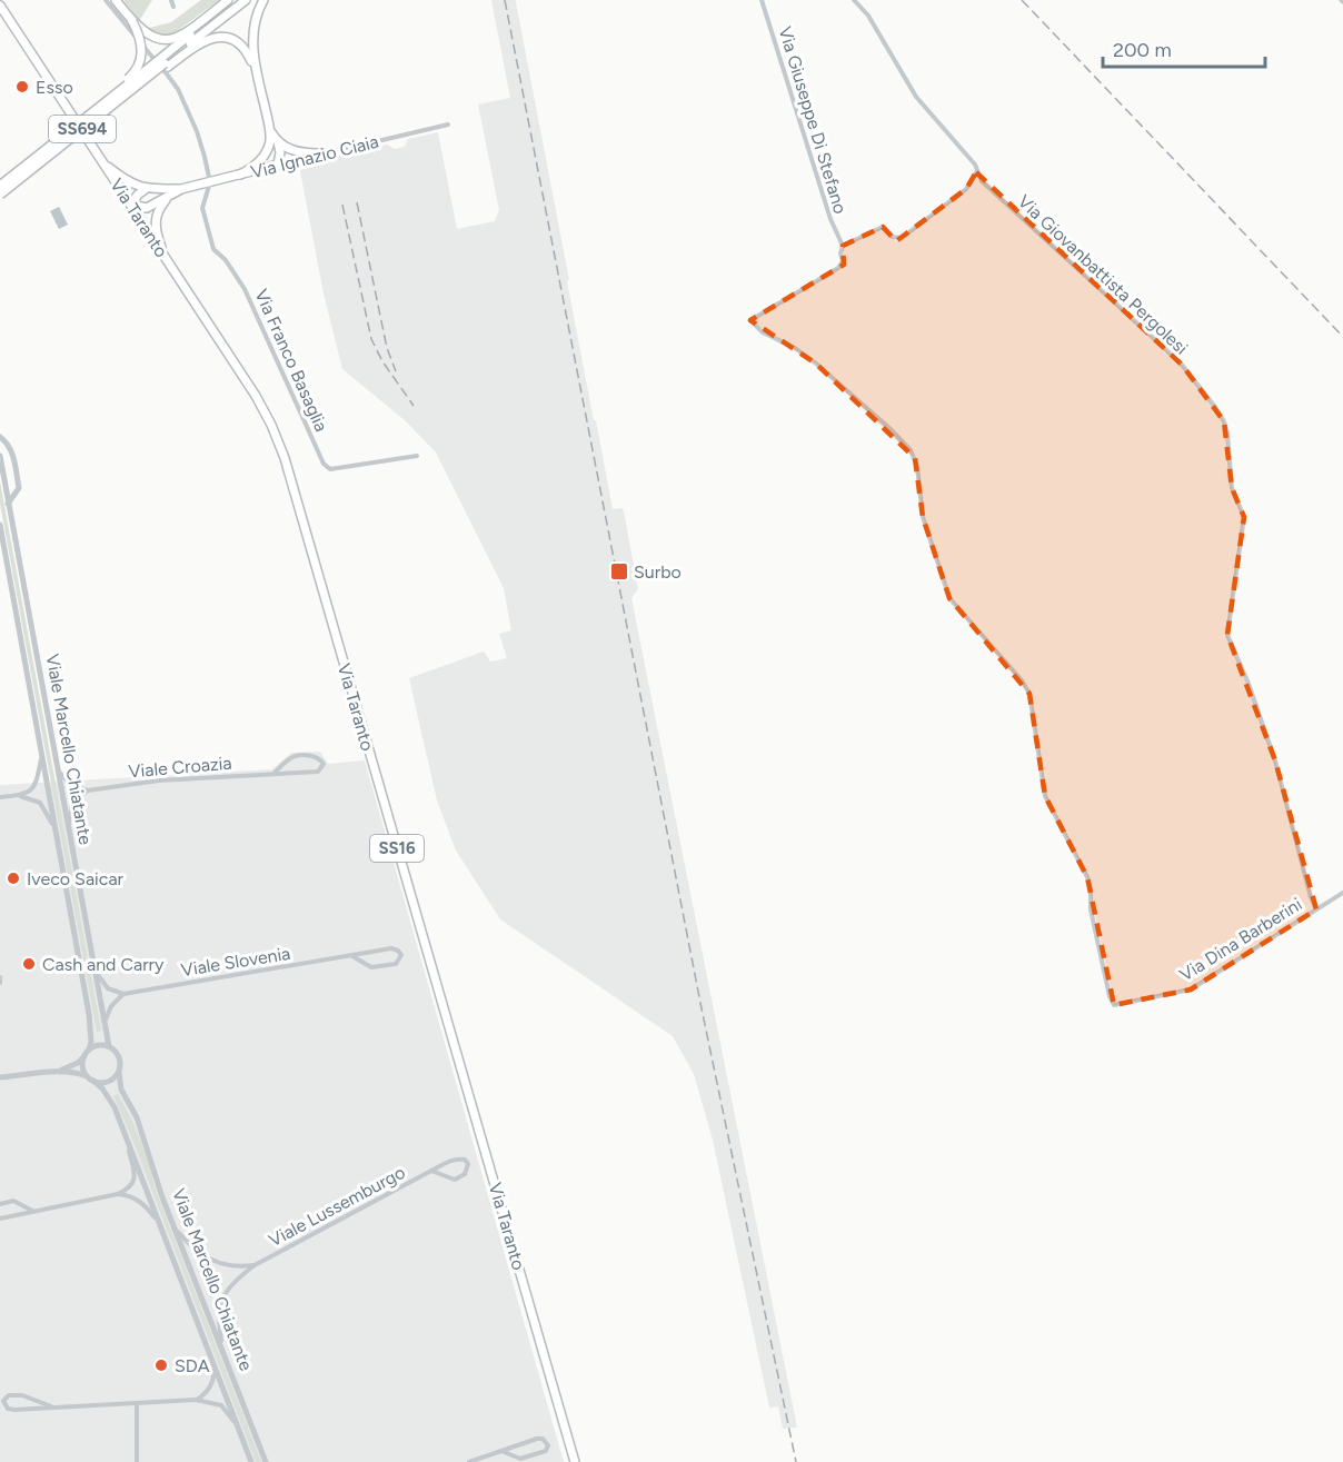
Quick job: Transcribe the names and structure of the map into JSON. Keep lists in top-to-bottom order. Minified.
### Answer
{"streets":{"main road":["SS694","Via Ignazio Ciaia","Via Taranto","SS16"],"street":["Via Giuseppe Di Stefano","Via Giovanbattista Pergolesi","Via Franco Basaglia","Viale Marcello Chiatante","Viale Croazia","Via Dina Barberini","Viale Slovenia","Viale Lussemburgo"]},"crossings":[["Via Giuseppe Di Stefano","Via Dina Barberini"],["Via Ignazio Ciaia","Via Taranto"],["Via Ignazio Ciaia","Via Franco Basaglia"],["Via Giovanbattista Pergolesi","Via Dina Barberini"],["Viale Marcello Chiatante","Viale Lussemburgo"]],"places":{"other":["Esso","Iveco Saicar","Cash and Carry","SDA"],"transit":["Surbo"]},"scale_bar":"200 m"}
